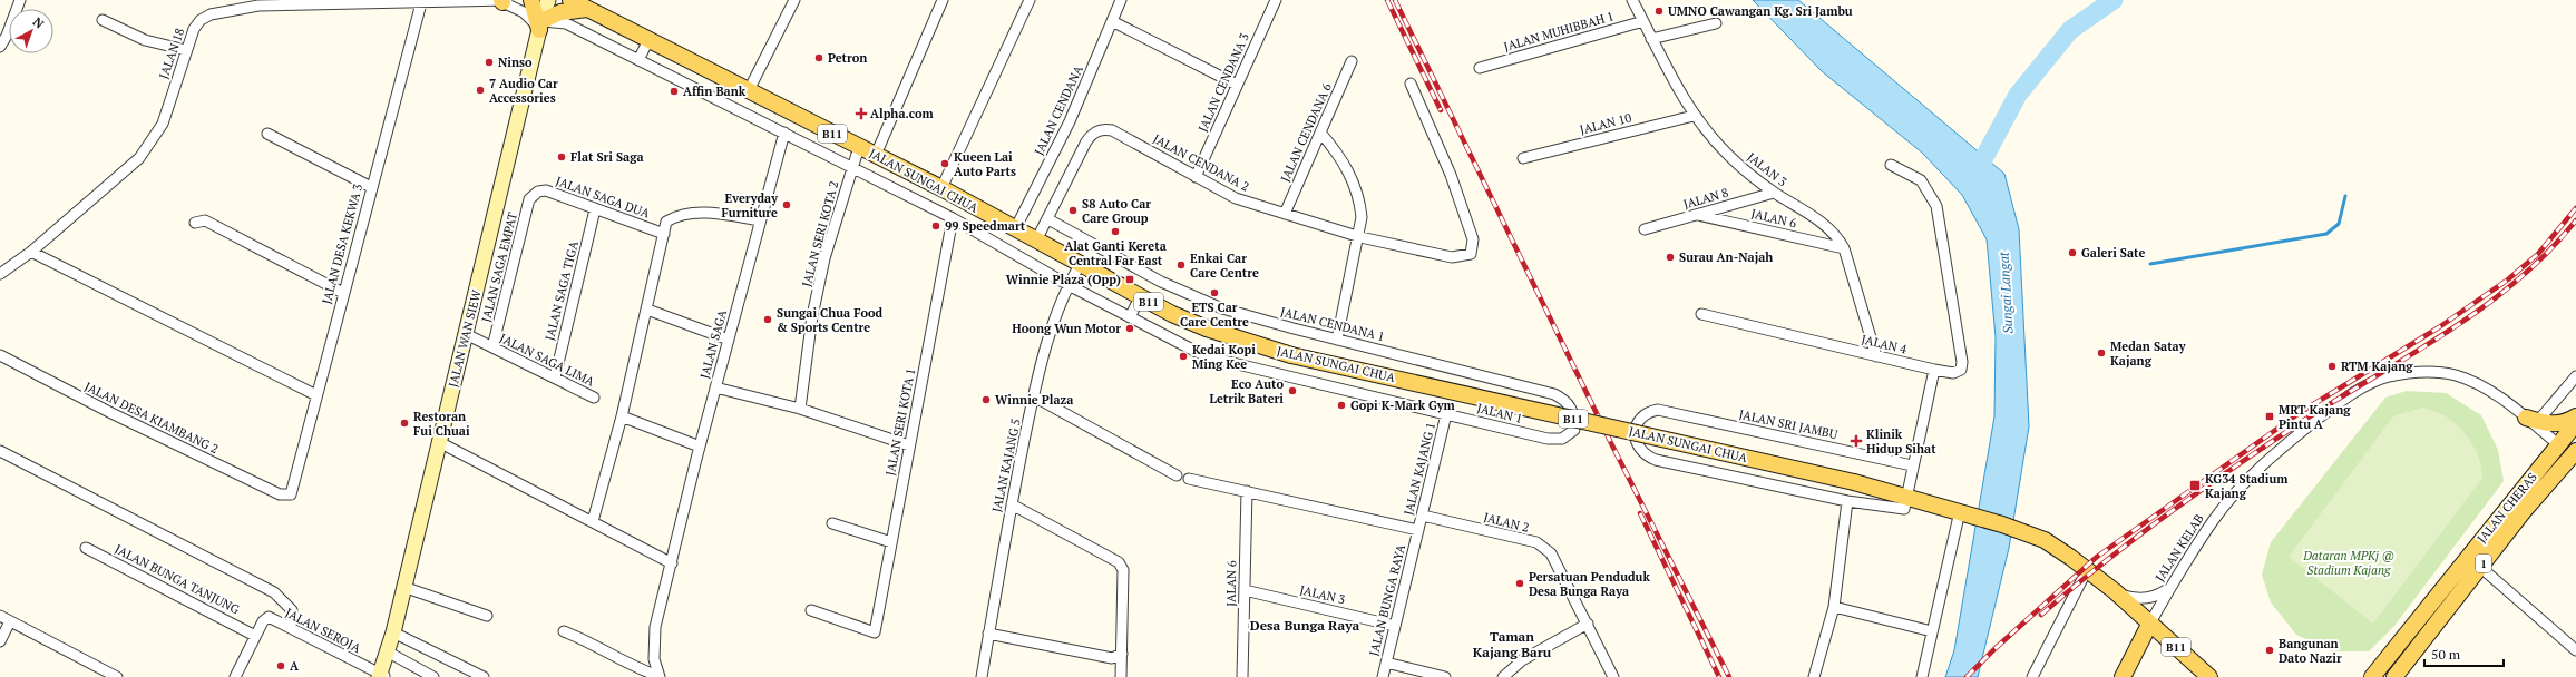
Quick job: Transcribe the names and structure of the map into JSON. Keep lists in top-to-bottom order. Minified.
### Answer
{"streets":{"main road":["B11","JALAN SUNGAI CHUA","JALAN CHERAS","1"],"street":["JALAN MUHIBBAH 1","JALAN 18","JALAN CENDANA 3","JALAN CENDANA","JALAN 10","JALAN CENDANA 6","JALAN CENDANA 2","JALAN 3","JALAN SAGA DUA","JALAN 8","JALAN 6","JALAN SERI KOTA 2","JALAN DESA KEKWA 3","JALAN SAGA EMPAT","JALAN SAGA TIGA","JALAN CENDANA 1","JALAN WAN SIEW","JALAN SAGA","JALAN 4","JALAN SAGA LIMA","JALAN 1","JALAN DESA KIAMBANG 2","JALAN SERI KOTA 1","JALAN SRI JAMBU","JALAN KAJANG 5","JALAN KAJANG 1","JALAN 2","JALAN KELAB","JALAN BUNGA TANJUNG","JALAN BUNGA RAYA","JALAN SEROJA"]},"crossings":[["JALAN MUHIBBAH 1","JALAN 3"],["JALAN 18","JALAN DESA KEKWA 3"],["JALAN CENDANA 3","JALAN CENDANA 2"],["JALAN CENDANA","JALAN SUNGAI CHUA"],["JALAN 10","JALAN 3"],["JALAN CENDANA 6","JALAN CENDANA 2"],["B11","JALAN SUNGAI CHUA"],["B11","JALAN KELAB"],["JALAN CENDANA 2","JALAN CENDANA 1"],["JALAN 3","JALAN 8"],["JALAN 3","JALAN 6"],["JALAN 3","JALAN 4"],["JALAN 3","JALAN BUNGA RAYA"],["JALAN SUNGAI CHUA","JALAN SERI KOTA 2"],["JALAN SUNGAI CHUA","JALAN KAJANG 5"],["JALAN SAGA DUA","JALAN SAGA EMPAT"],["JALAN SAGA DUA","JALAN SAGA TIGA"],["JALAN 8","JALAN 6"],["JALAN SERI KOTA 2","JALAN 1"],["JALAN DESA KEKWA 3","JALAN DESA KIAMBANG 2"],["JALAN SAGA EMPAT","JALAN SAGA LIMA"],["JALAN SAGA TIGA","JALAN SAGA LIMA"],["JALAN CENDANA 1","JALAN 1"],["JALAN WAN SIEW","JALAN SAGA LIMA"],["JALAN WAN SIEW","JALAN 1"],["JALAN WAN SIEW","JALAN SEROJA"],["JALAN SAGA","JALAN 1"],["JALAN 1","JALAN SERI KOTA 1"],["JALAN 1","JALAN KAJANG 5"],["JALAN 1","JALAN KAJANG 1"],["JALAN KAJANG 1","JALAN 2"],["JALAN KAJANG 1","JALAN BUNGA RAYA"],["JALAN CHERAS","JALAN KELAB"],["JALAN BUNGA TANJUNG","JALAN SEROJA"]],"districts":["Desa Bunga Raya","Taman Kajang Baru"],"water":["Sungai Langat"],"parks":["Dataran MPKj @ Stadium Kajang"],"places":{"other":["UMNO Cawangan Kg. Sri Jambu","Petron","Ninso","7 Audio Car Accessories","Affin Bank","Flat Sri Saga","Kueen Lai Auto Parts","Everyday Furniture","S8 Auto Car Care Group","99 Speedmart","Alat Ganti Kereta Central Far East","Galeri Sate","Surau An-Najah","Enkai Car Care Centre","ETS Car Care Centre","Sungai Chua Food & Sports Centre","Hoong Wun Motor","Medan Satay Kajang","Kedai Kopi Ming Kee","RTM Kajang","Eco Auto Letrik Bateri","Winnie Plaza","Gopi K-Mark Gym","Restoran Fui Chuai","Persatuan Penduduk Desa Bunga Raya","Bangunan Dato Nazir","A"],"health":["Alpha.com","Klinik Hidup Sihat"],"transit":["Winnie Plaza (Opp)","MRT Kajang Pintu A","KG34 Stadium Kajang"]},"scale_bar":"50 m","north":"top right"}
